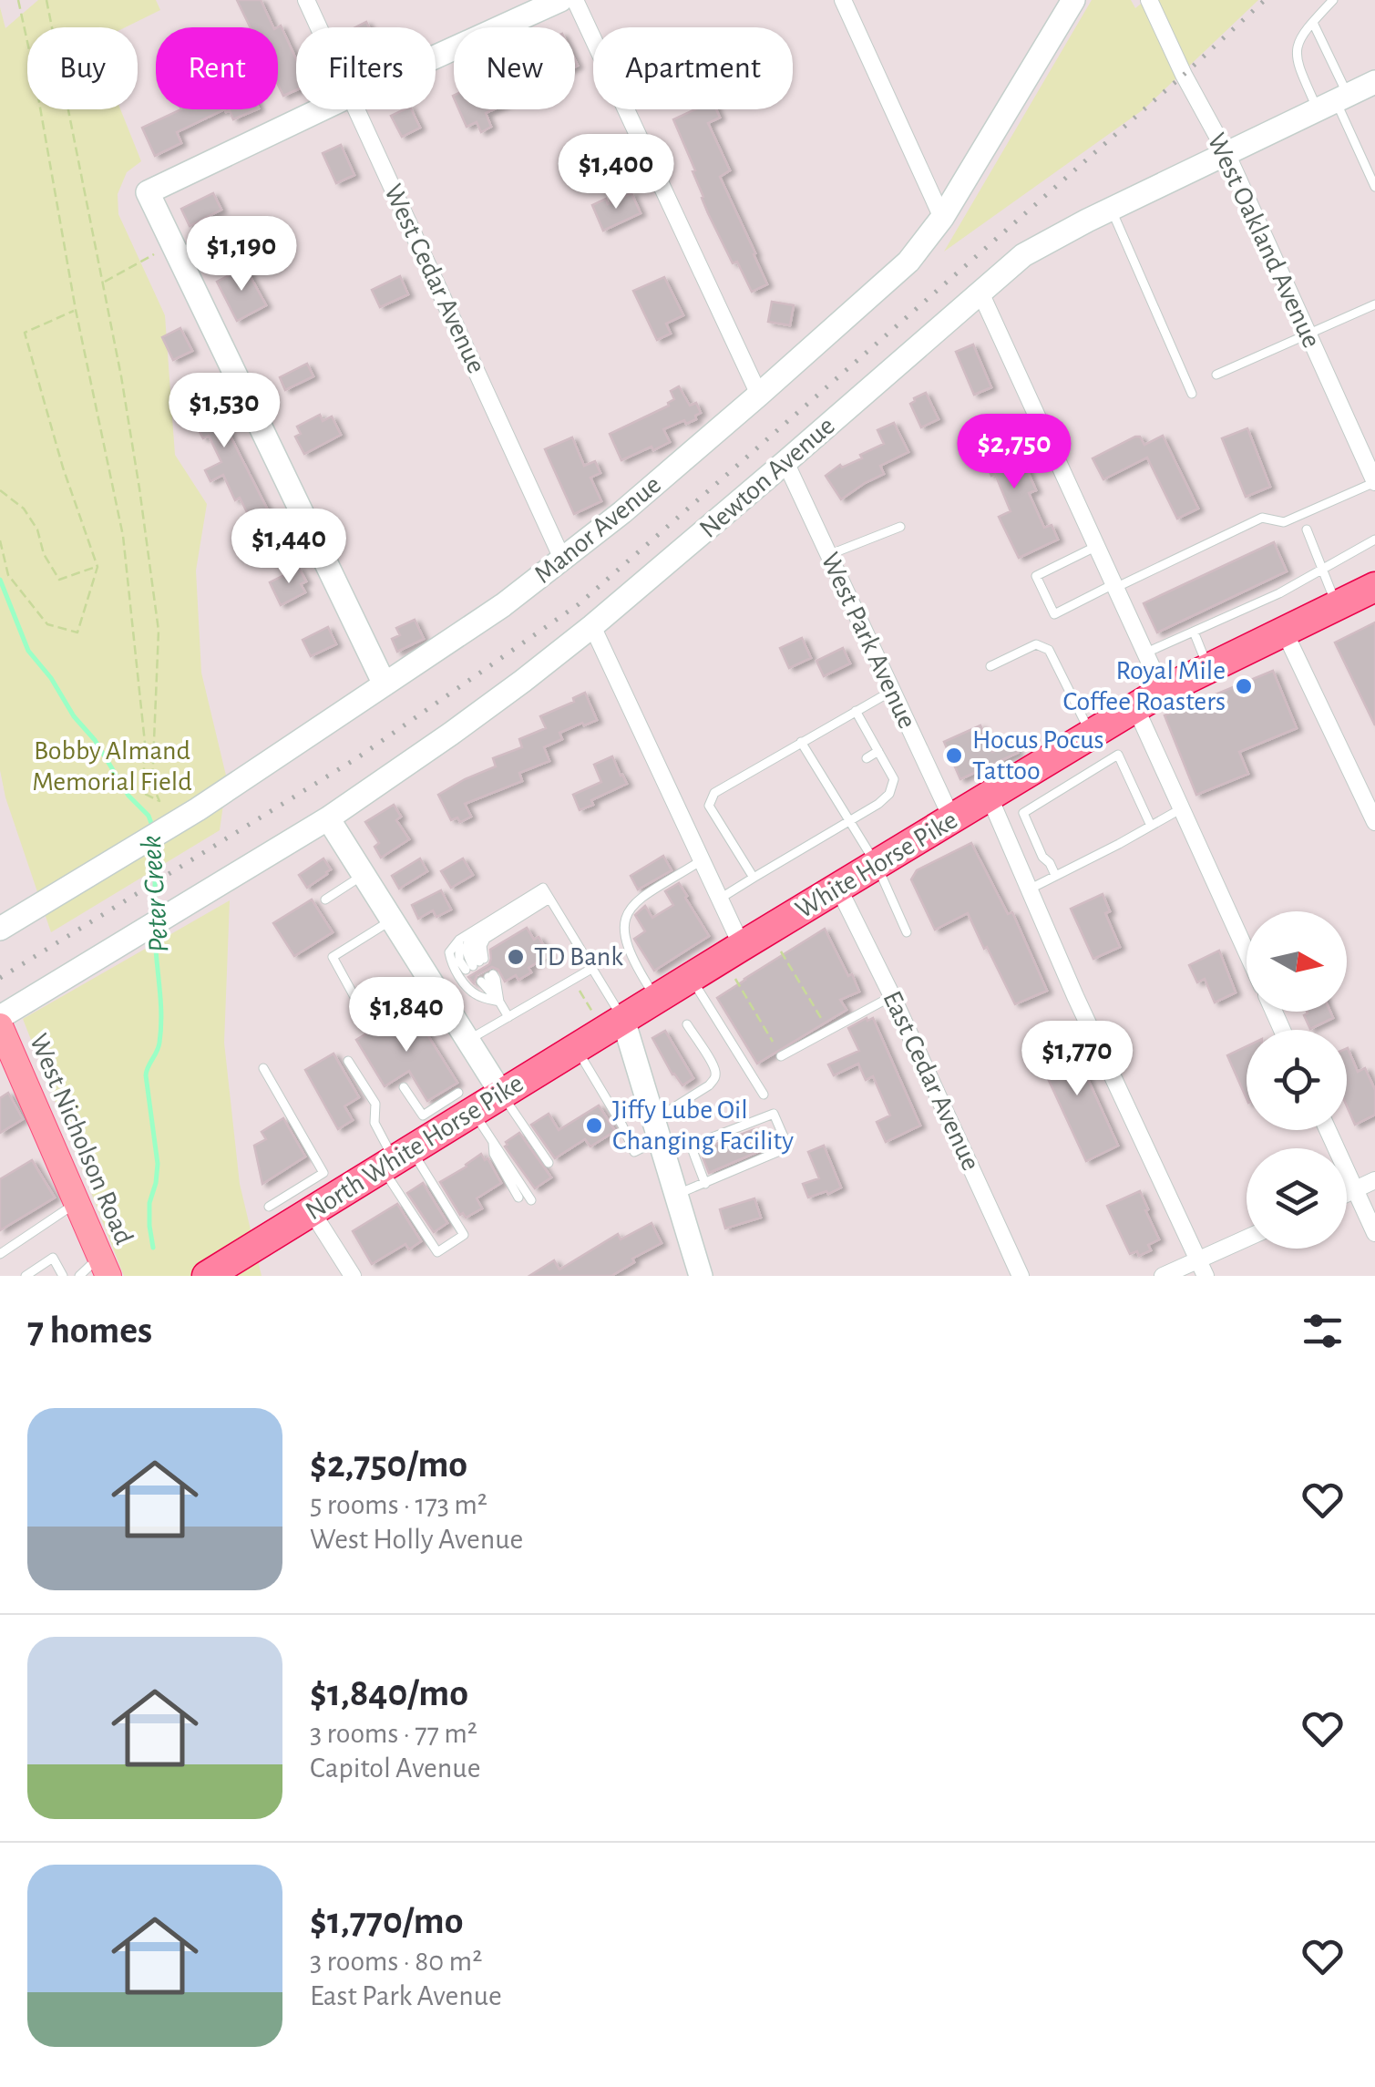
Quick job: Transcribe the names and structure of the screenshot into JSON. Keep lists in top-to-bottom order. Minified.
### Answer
{"streets":{"highway":["White Horse Pike","North White Horse Pike"],"main road":["West Nicholson Road"],"street":["West Oakland Avenue","West Cedar Avenue","Newton Avenue","Manor Avenue","West Park Avenue","East Cedar Avenue"]},"crossings":[["West Oakland Avenue","Newton Avenue"],["West Cedar Avenue","Manor Avenue"],["Newton Avenue","West Park Avenue"],["Newton Avenue","West Nicholson Road"],["West Park Avenue","White Horse Pike"],["White Horse Pike","East Cedar Avenue"],["White Horse Pike","North White Horse Pike"]],"water":["Peter Creek"],"parks":["Bobby Almand Memorial Field"],"places":["Royal Mile Coffee Roasters","Hocus Pocus Tattoo","TD Bank","Jiffy Lube Oil Changing Facility"],"north":"right","page":{"chip":["Buy","Rent","Filters","New","Apartment"],"price":["$1,400","$1,190","$1,530","$2,750","$1,440","$1,840","$1,770"],"heading":"7 homes","list":[{"name":"$2,750/mo","note":"5 rooms · 173 m² · West Holly Avenue"},{"name":"$1,840/mo","note":"3 rooms · 77 m² · Capitol Avenue"},{"name":"$1,770/mo","note":"3 rooms · 80 m² · East Park Avenue"}]}}
